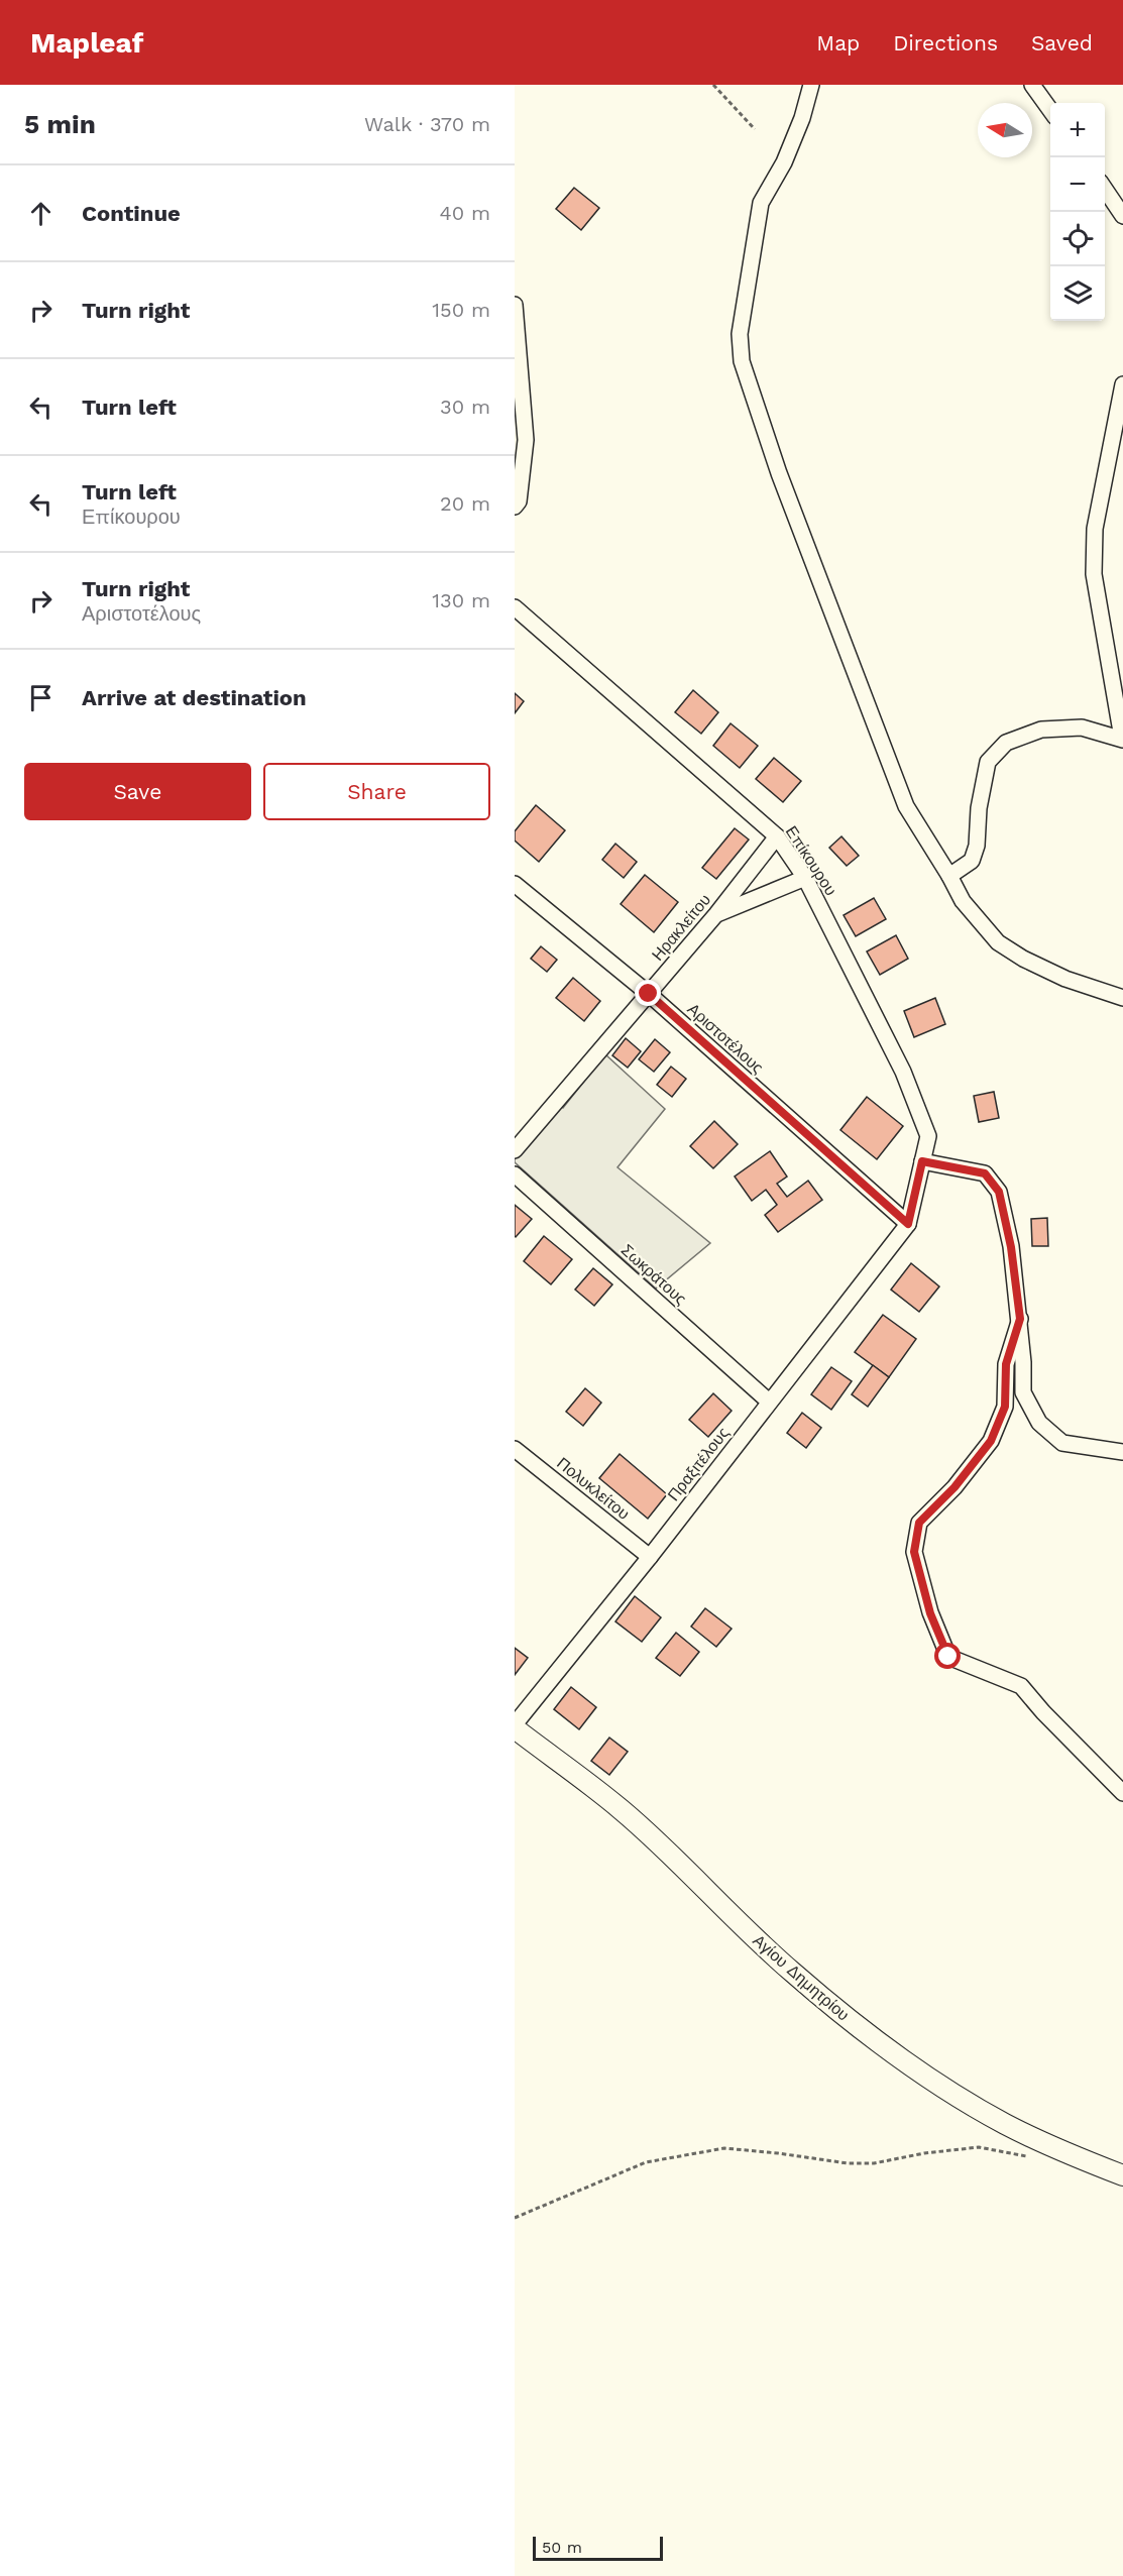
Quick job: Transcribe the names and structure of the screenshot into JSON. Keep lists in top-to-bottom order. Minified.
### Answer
{"streets":{"street":["Επίκουρου","Ηρακλείτου","Αριστοτέλους","Σωκράτους","Πραξιτέλους","Πολυκλείτου","Αγίου Δημητρίου"]},"crossings":[["Επίκουρου","Ηρακλείτου"],["Επίκουρου","Αριστοτέλους"],["Επίκουρου","Πραξιτέλους"],["Ηρακλείτου","Αριστοτέλους"],["Αριστοτέλους","Πραξιτέλους"],["Σωκράτους","Πραξιτέλους"],["Πραξιτέλους","Πολυκλείτου"],["Πραξιτέλους","Αγίου Δημητρίου"]],"scale_bar":"50 m","north":"left","page":{"header":"Mapleaf","nav":["Map","Directions","Saved"],"heading":["5 min","Walk · 370 m"],"map_buttons":["+","−"],"list":[["Continue","40 m"],["Turn right","150 m"],["Turn left","30 m"],["Turn left","Επίκουρου","20 m"],["Turn right","Αριστοτέλους","130 m"],"Arrive at destination"],"buttons":["Save","Share"],"scale":"50 m"}}
